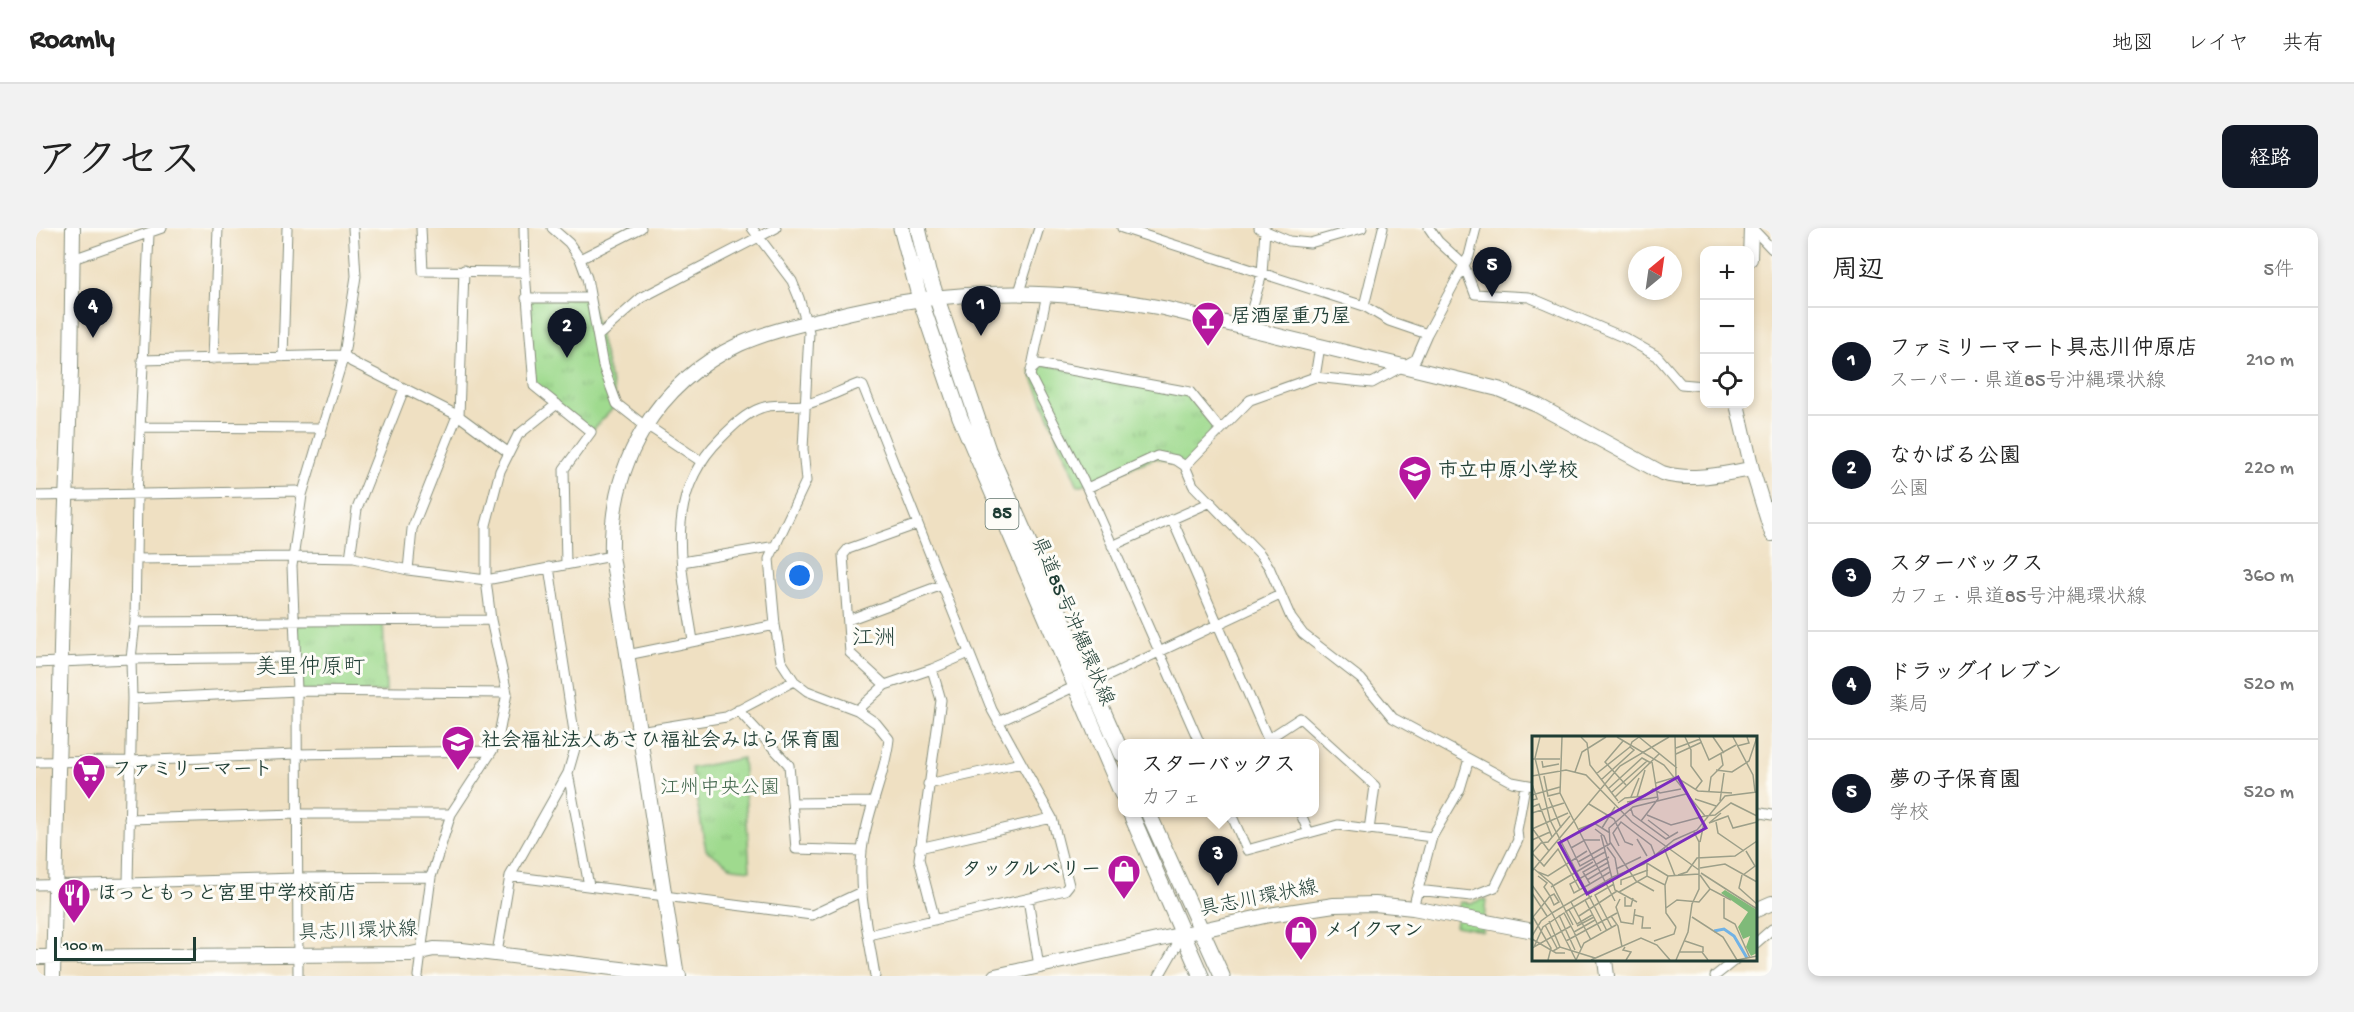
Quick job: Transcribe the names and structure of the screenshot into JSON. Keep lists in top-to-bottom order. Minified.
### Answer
{"streets":{"main road":["85","県道85号沖縄環状線"],"street":["具志川環状線"]},"districts":["江洲","美里仲原町"],"parks":["江州中央公園"],"places":{"bar":["居酒屋重乃屋"],"school or university":["市立中原小学校","社会福祉法人あさひ福祉会みはら保育園"],"supermarket":["ファミリーマート"],"shop":["タックルベリー","メイクマン"],"restaurant":["ほっともっと宮里中学校前店"]},"scale_bar":"100 m","north":"top right","page":{"header":"Roamly","nav":["地図","レイヤ","共有"],"title":"アクセス","buttons":"経路","heading":["周辺","5件"],"map_buttons":["+","−"],"pins":["5","1","4","2","3"],"list":[{"mark":"1","name":"ファミリーマート具志川仲原店","note":"スーパー · 県道85号沖縄環状線","value":"210 m"},{"mark":"2","name":"なかばる公園","note":"公園","value":"220 m"},{"mark":"3","name":"スターバックス","note":"カフェ · 県道85号沖縄環状線","value":"360 m"},{"mark":"4","name":"ドラッグイレブン","note":"薬局","value":"520 m"},{"mark":"5","name":"夢の子保育園","note":"学校","value":"520 m"}],"popup":["スターバックス","カフェ"],"scale":"100 m"}}
